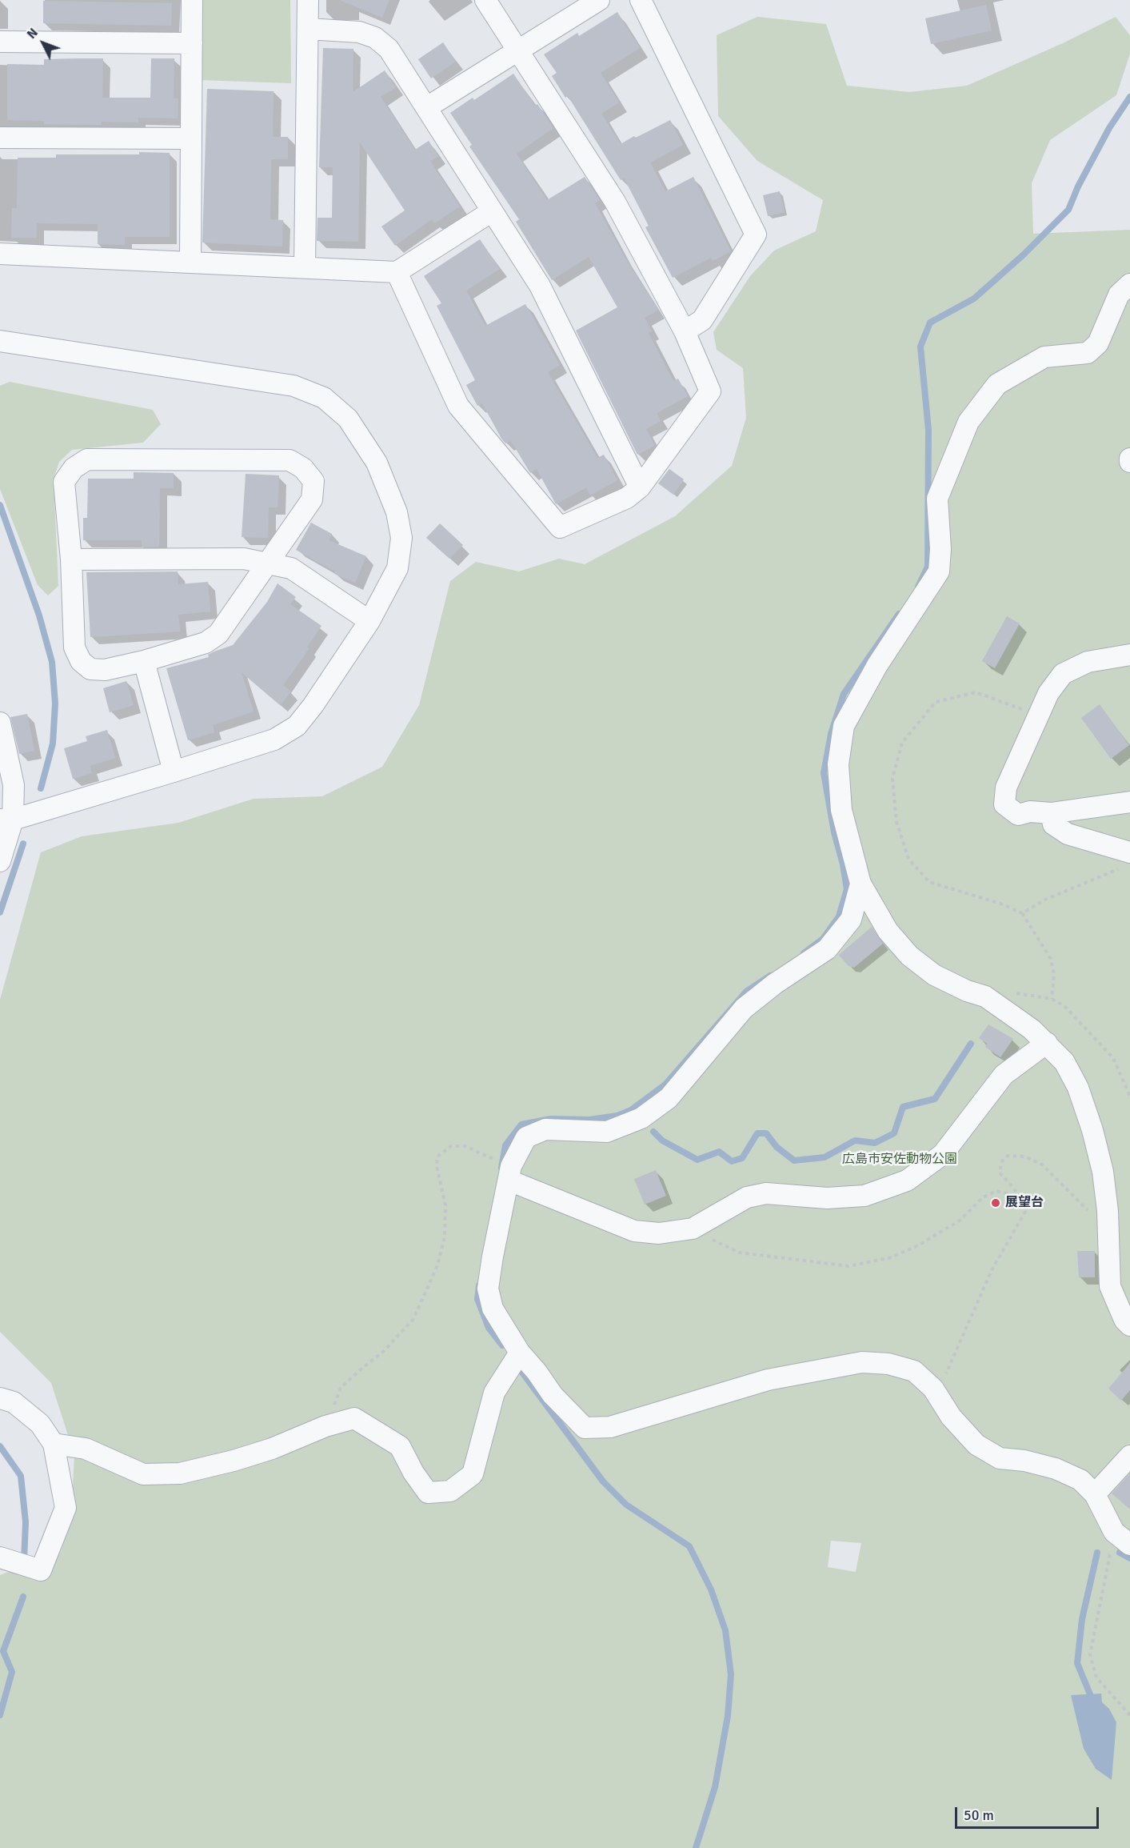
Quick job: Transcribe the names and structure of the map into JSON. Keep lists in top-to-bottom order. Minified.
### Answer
{"parks":["広島市安佐動物公園"],"places":["展望台"],"scale_bar":"50 m","north":"top left"}
